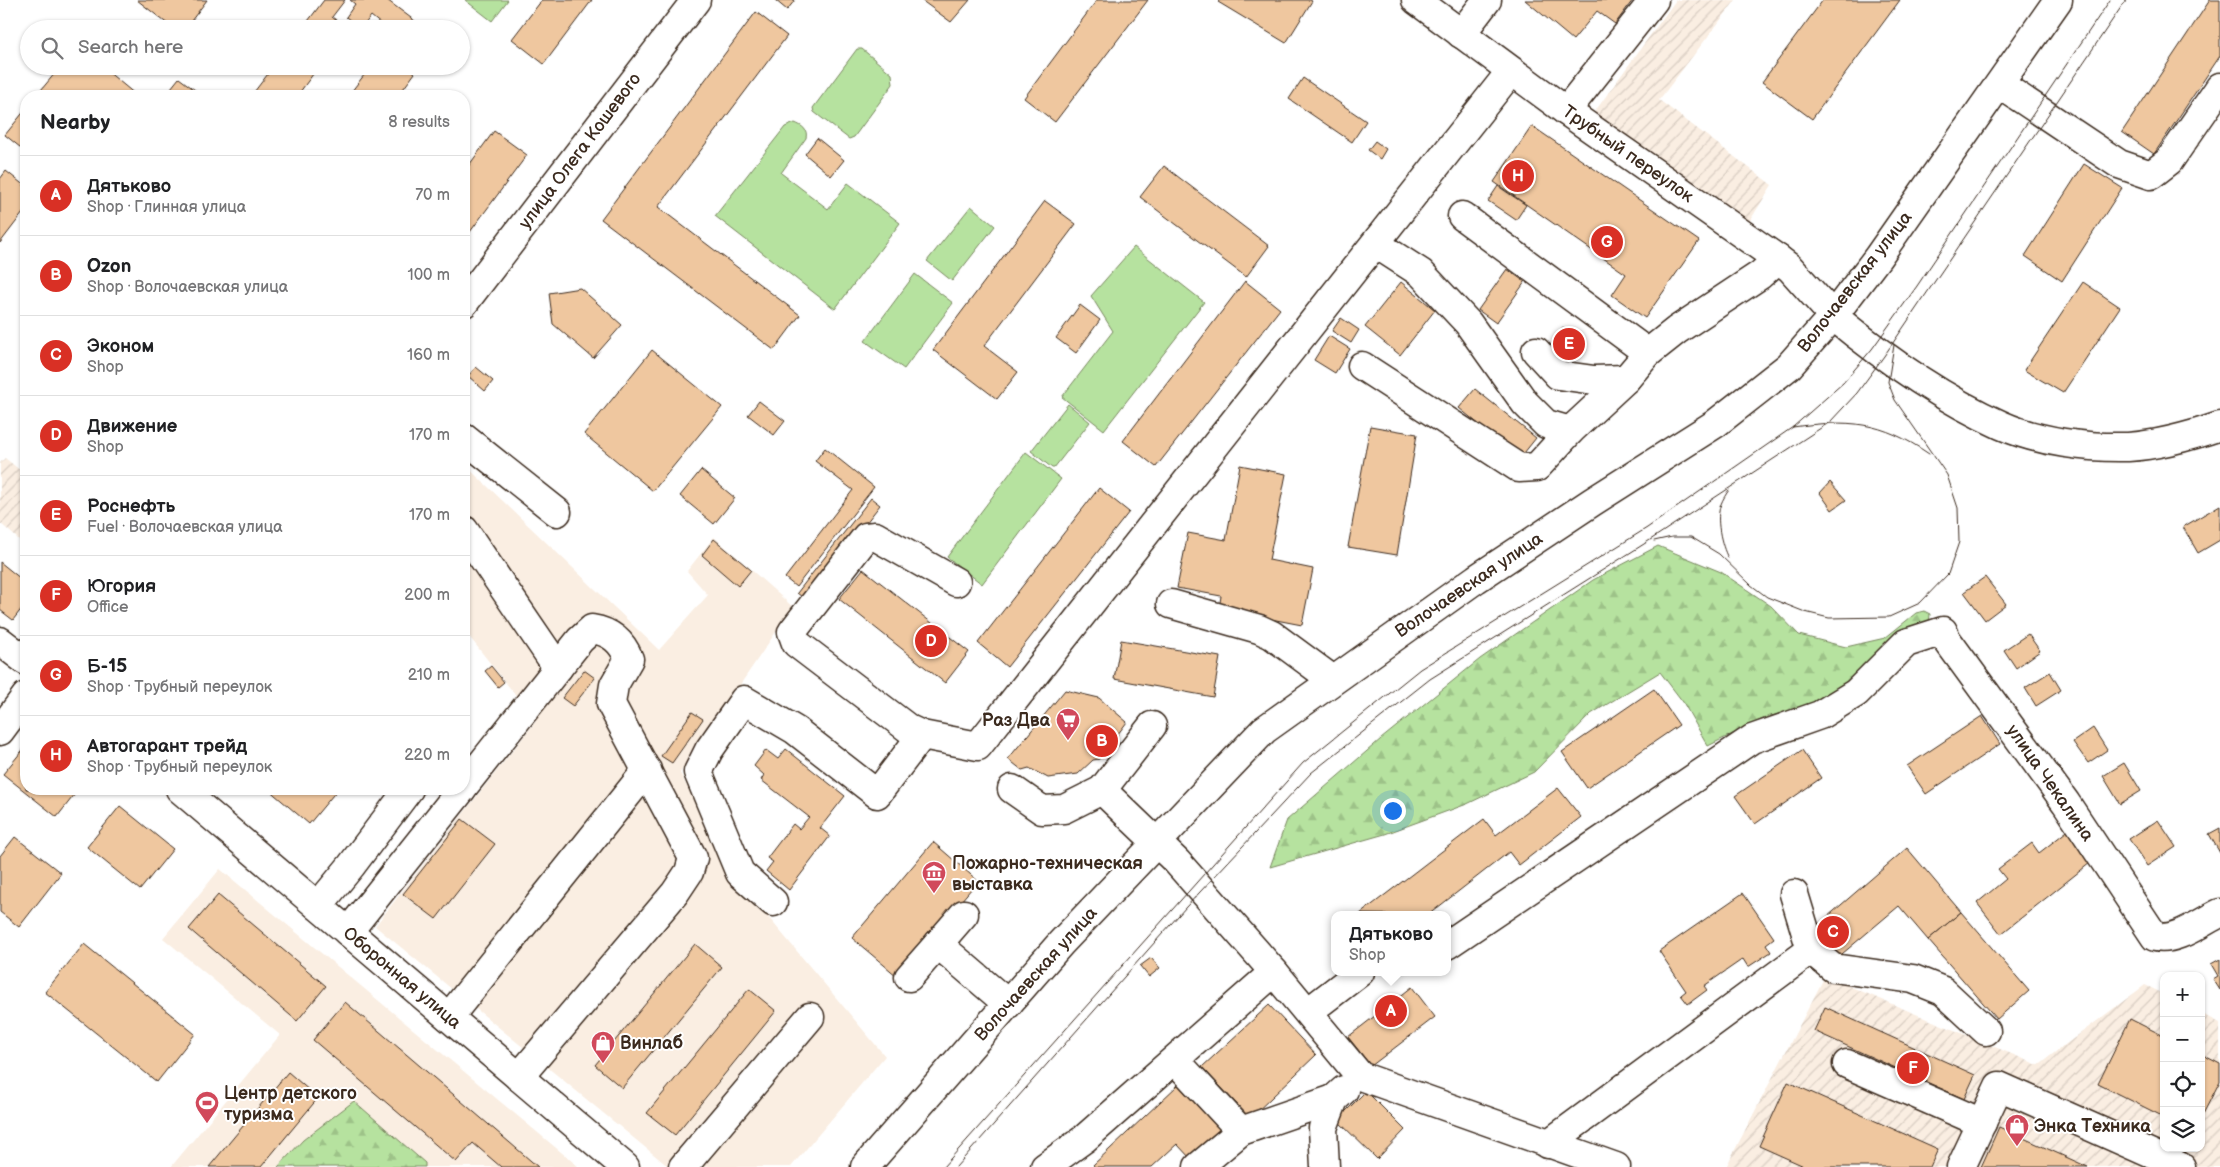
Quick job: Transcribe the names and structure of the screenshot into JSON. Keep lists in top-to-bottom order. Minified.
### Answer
{"streets":{"street":["улица Олега Кошевого","Трубный переулок","Волочаевская улица","улица Чекалина","Оборонная улица"]},"crossings":[["Трубный переулок","Волочаевская улица"]],"places":{"supermarket":["Раз Два"],"museum":["Пожарно-техническая выставка"],"shop":["Винлаб","Энка Техника"],"sports":["Центр детского туризма"]},"page":{"search":"Search here","heading":["Nearby","8 results"],"list":[{"mark":"A","name":"Дятьково","note":"Shop · Глинная улица","value":"70 m"},{"mark":"B","name":"Ozon","note":"Shop · Волочаевская улица","value":"100 m"},{"mark":"C","name":"Эконом","note":"Shop","value":"160 m"},{"mark":"D","name":"Движение","note":"Shop","value":"170 m"},{"mark":"E","name":"Роснефть","note":"Fuel · Волочаевская улица","value":"170 m"},{"mark":"F","name":"Югория","note":"Office","value":"200 m"},{"mark":"G","name":"Б-15","note":"Shop · Трубный переулок","value":"210 m"},{"mark":"H","name":"Автогарант трейд","note":"Shop · Трубный переулок","value":"220 m"}],"pins":["H","G","E","D","B","C","A","F"],"popup":["Дятьково","Shop"],"map_buttons":["+","−"]}}
